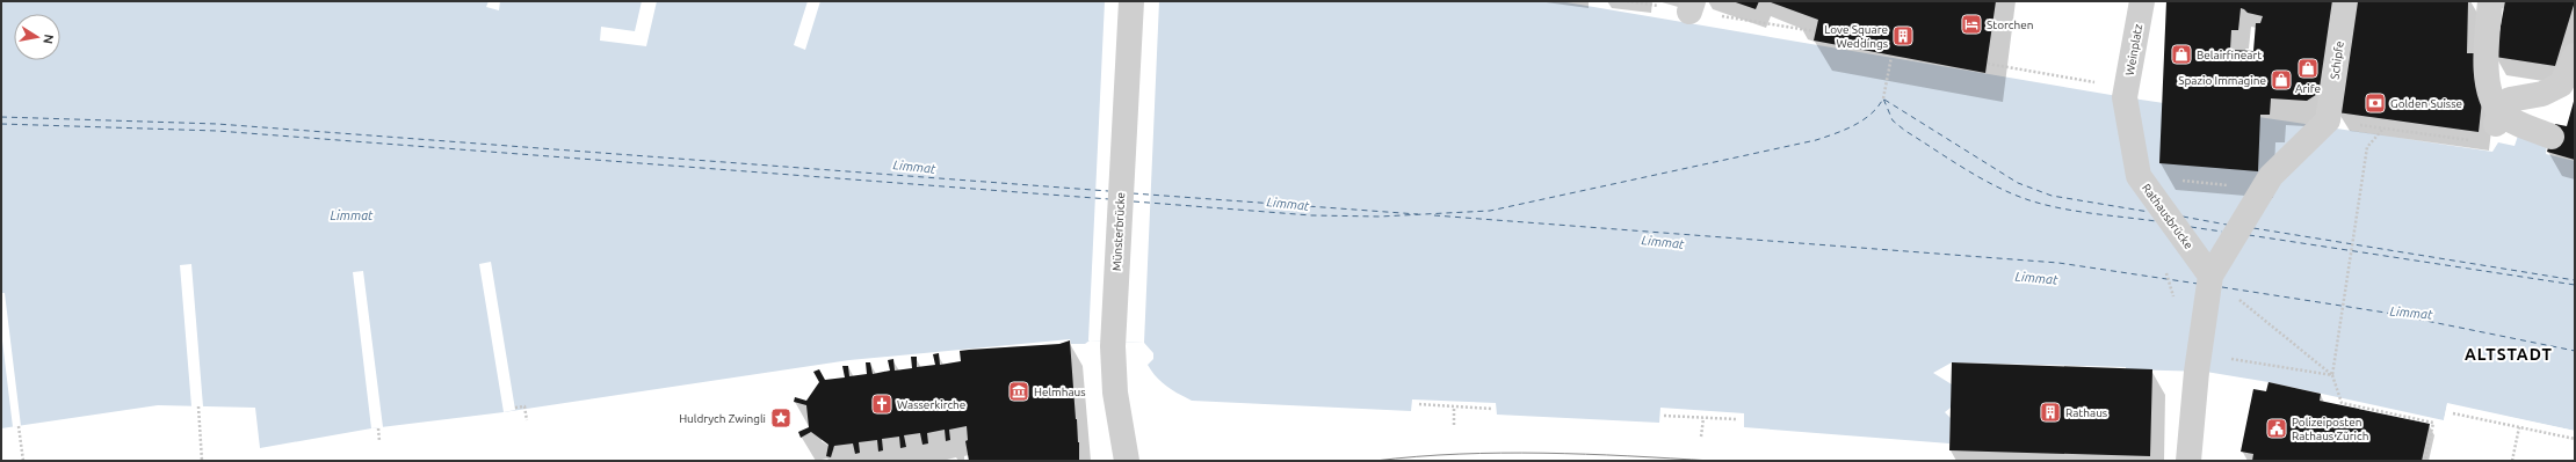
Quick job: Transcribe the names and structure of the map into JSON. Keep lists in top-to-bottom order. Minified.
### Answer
{"streets":{"street":["Weinplatz","Schipfe","Rathausbrücke","Münsterbrücke"]},"crossings":[["Weinplatz","Rathausbrücke"]],"districts":["ALTSTADT"],"water":["Limmat"],"places":{"hotel":["Storchen"],"building":["Love Square Weddings","Rathaus"],"shop":["Belairfineart","Arife","Spazio Immagine"],"bank":["Golden Suisse"],"museum":["Helmhaus"],"church":["Wasserkirche"],"place":["Huldrych Zwingli"],"public building":["Polizeiposten Rathaus Zürich"]},"north":"right"}
